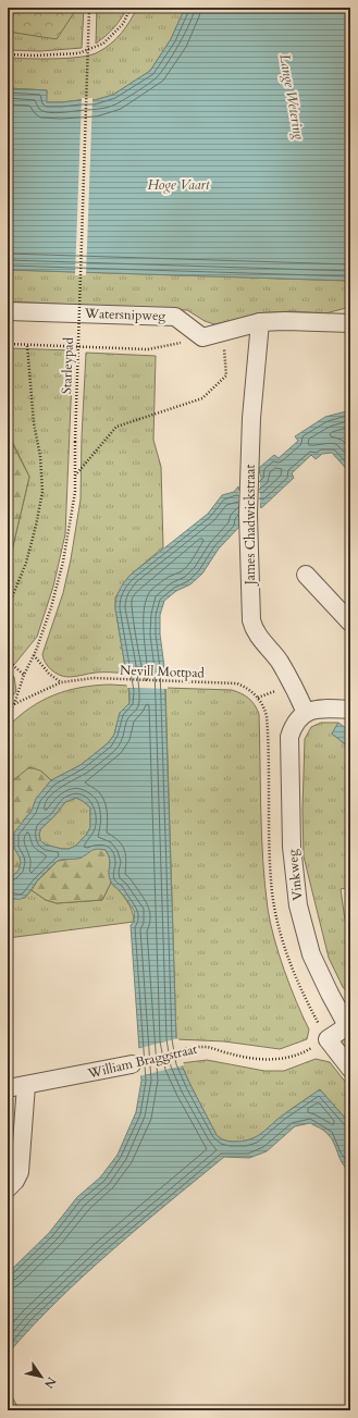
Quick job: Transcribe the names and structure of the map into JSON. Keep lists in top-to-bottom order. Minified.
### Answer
{"streets":{"street":["Watersnipweg","James Chadwickstraat","Vinkweg","William Braggstraat"],"path":["Starleypad","Nevill Mottpad"]},"crossings":[["Starleypad","Nevill Mottpad"],["James Chadwickstraat","Vinkweg"]],"water":["Lange Wetering","Hoge Vaart"],"north":"bottom right"}
